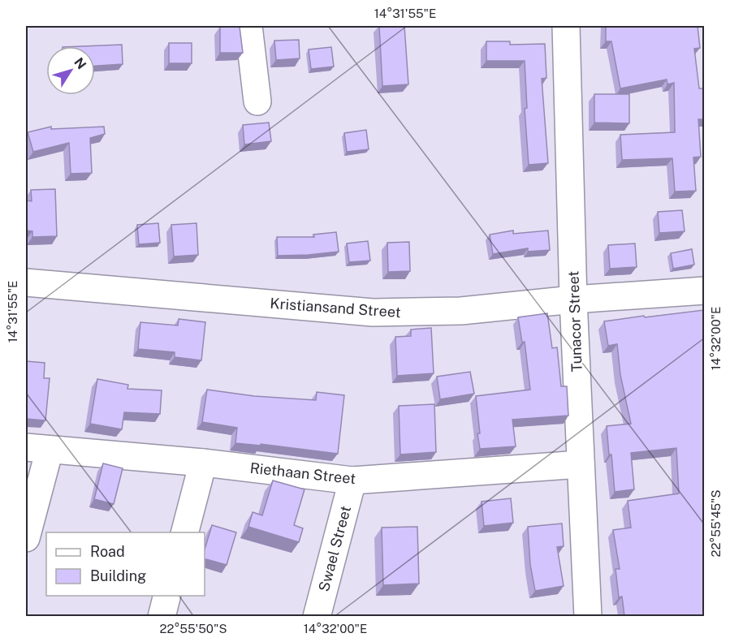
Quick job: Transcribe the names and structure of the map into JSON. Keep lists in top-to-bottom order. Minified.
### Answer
{"streets":{"street":["Kristiansand Street","Tunacor Street","Riethaan Street","Swael Street"]},"crossings":[["Kristiansand Street","Tunacor Street"],["Tunacor Street","Riethaan Street"],["Riethaan Street","Swael Street"]],"legend":["Road","Building"],"north":"top right","coordinates":["14°31'55\"E","14°32'00\"E","22°55'45\"S","22°55'50\"S"]}
